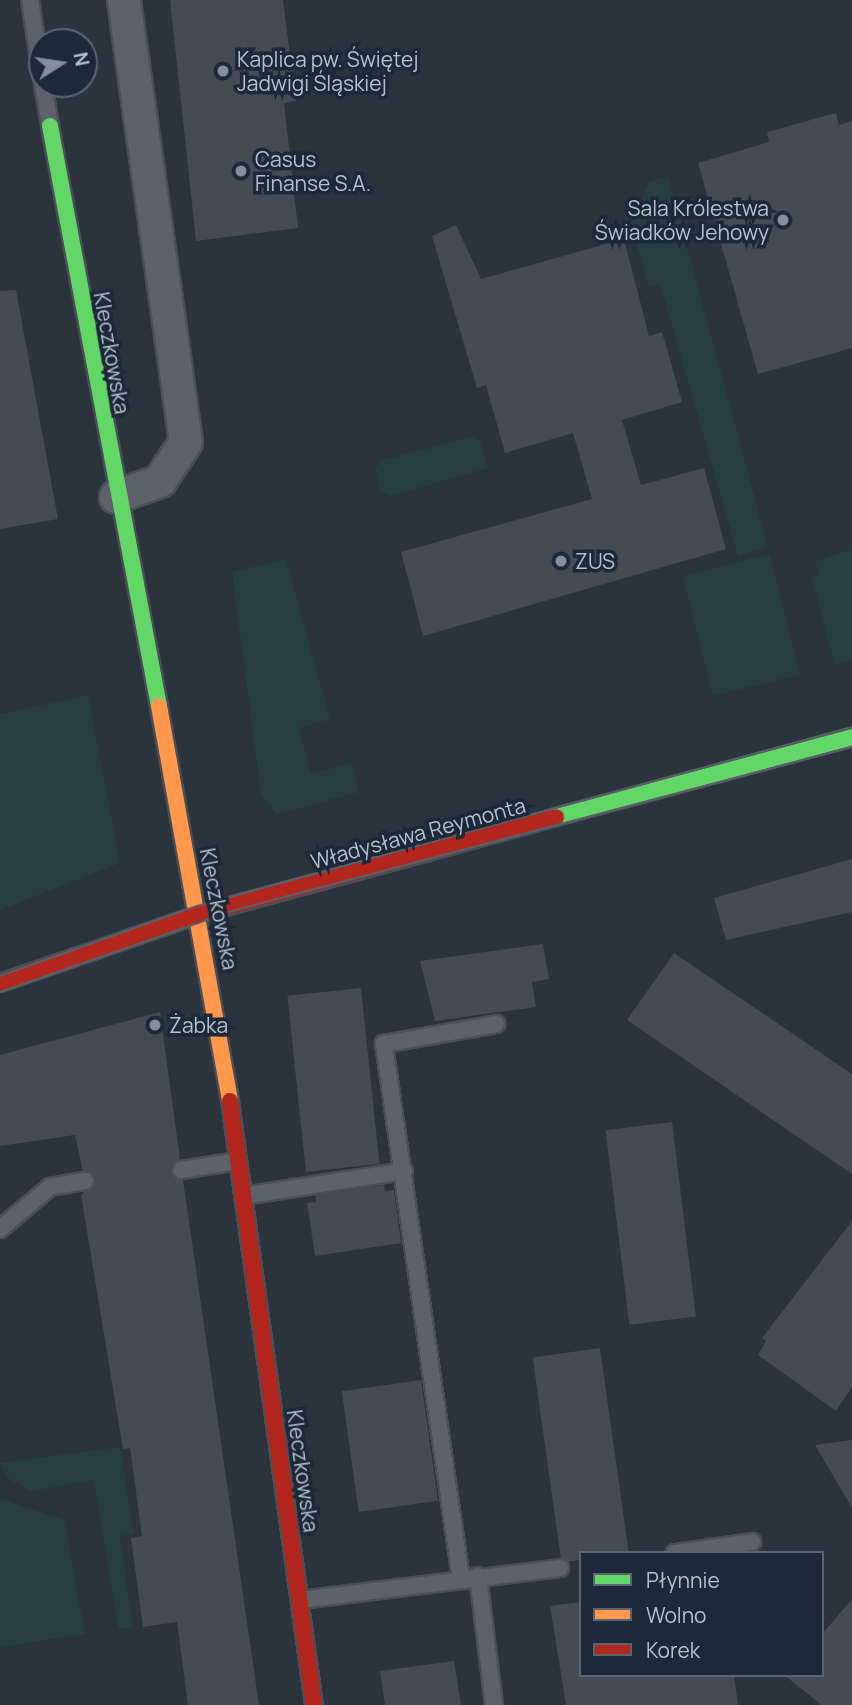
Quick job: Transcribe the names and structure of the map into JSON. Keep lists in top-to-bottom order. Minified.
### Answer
{"streets":{"street":["Kleczkowska","Władysława Reymonta"]},"crossings":[["Kleczkowska","Władysława Reymonta"]],"places":["Kaplica pw. Świętej Jadwigi Śląskiej","Casus Finanse S.A.","Sala Królestwa Świadków Jehowy","ZUS","Żabka"],"legend":["Płynnie","Wolno","Korek"],"north":"right"}
